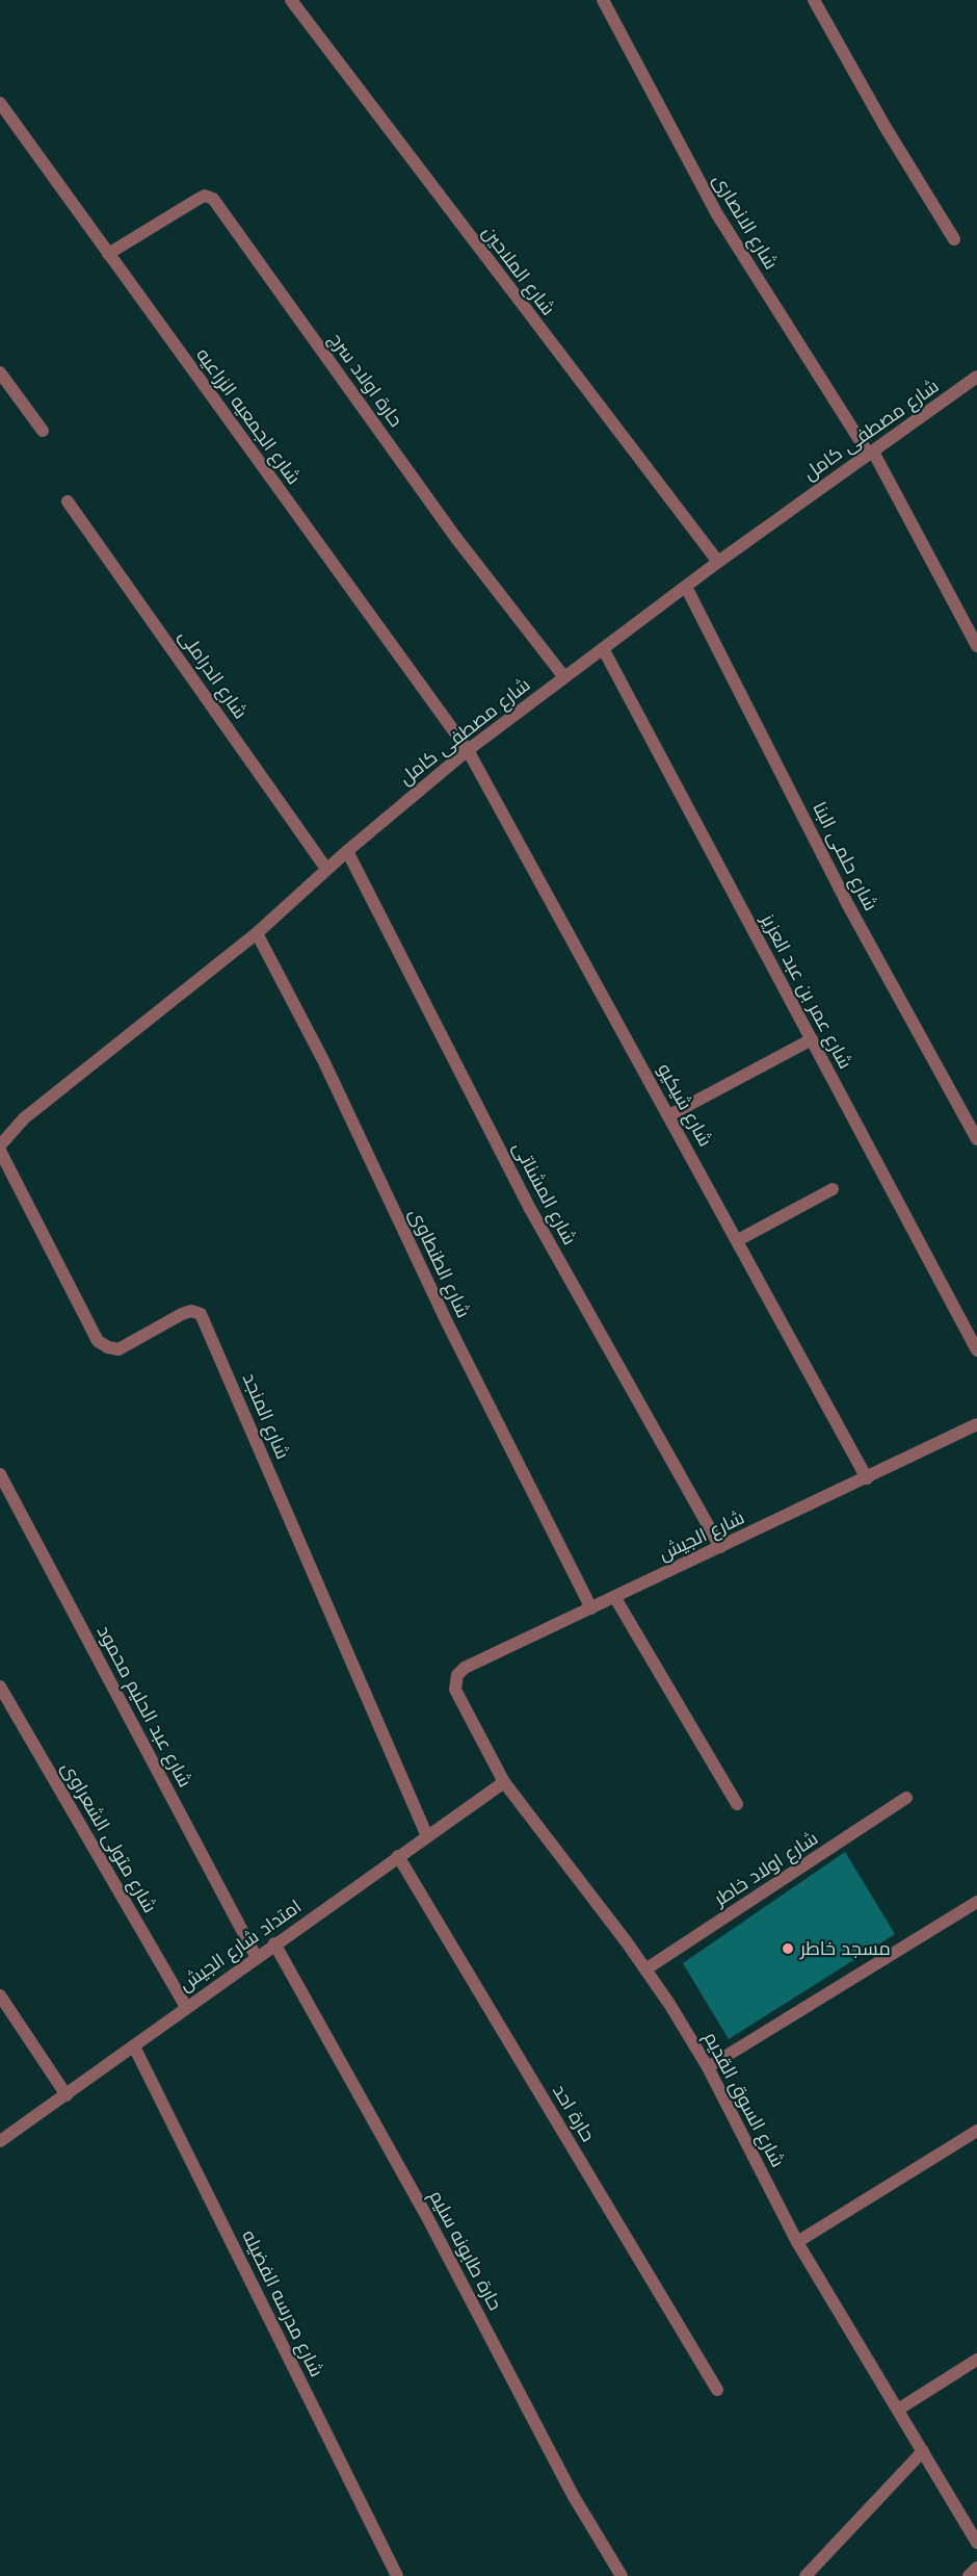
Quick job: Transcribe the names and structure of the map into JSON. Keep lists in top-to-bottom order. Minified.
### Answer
{"streets":{"street":["شارع الانصارى","شارع الملاحين","حارة اولاد سرج","شارع الجمعيه الزراعيه","شارع مصطفى كامل","شارع الدراملى","شارع حلمى البنا","شارع عمر بن عبد العزيز","شارع شيكيو","شارع المشناتى","شارع الطنطاوى","شارع المنجد","شارع الجيش","شارع عبد الحليم محمود","شارع متولى الشعراوى","شارع اولاد خاطر","امتداد شارع الجيش","شارع السوق القديم","حارة احد","حارة طابونه سليم","شارع مدرسه الفضيله"]},"crossings":[["شارع الانصارى","شارع مصطفى كامل"],["شارع الملاحين","شارع مصطفى كامل"],["حارة اولاد سرج","شارع الجمعيه الزراعيه"],["حارة اولاد سرج","شارع مصطفى كامل"],["شارع الجمعيه الزراعيه","شارع مصطفى كامل"],["شارع الجمعيه الزراعيه","شارع شيكيو"],["شارع مصطفى كامل","شارع الدراملى"],["شارع مصطفى كامل","شارع حلمى البنا"],["شارع مصطفى كامل","شارع عمر بن عبد العزيز"],["شارع مصطفى كامل","شارع شيكيو"],["شارع مصطفى كامل","شارع المشناتى"],["شارع مصطفى كامل","شارع الطنطاوى"],["شارع شيكيو","شارع الجيش"],["شارع المشناتى","شارع الجيش"],["شارع الطنطاوى","شارع الجيش"],["شارع المنجد","امتداد شارع الجيش"],["شارع الجيش","شارع السوق القديم"],["شارع عبد الحليم محمود","امتداد شارع الجيش"],["شارع متولى الشعراوى","امتداد شارع الجيش"],["شارع اولاد خاطر","شارع السوق القديم"],["امتداد شارع الجيش","شارع السوق القديم"],["امتداد شارع الجيش","حارة احد"],["امتداد شارع الجيش","حارة طابونه سليم"],["امتداد شارع الجيش","شارع مدرسه الفضيله"]],"places":["مسجد خاطر"]}
